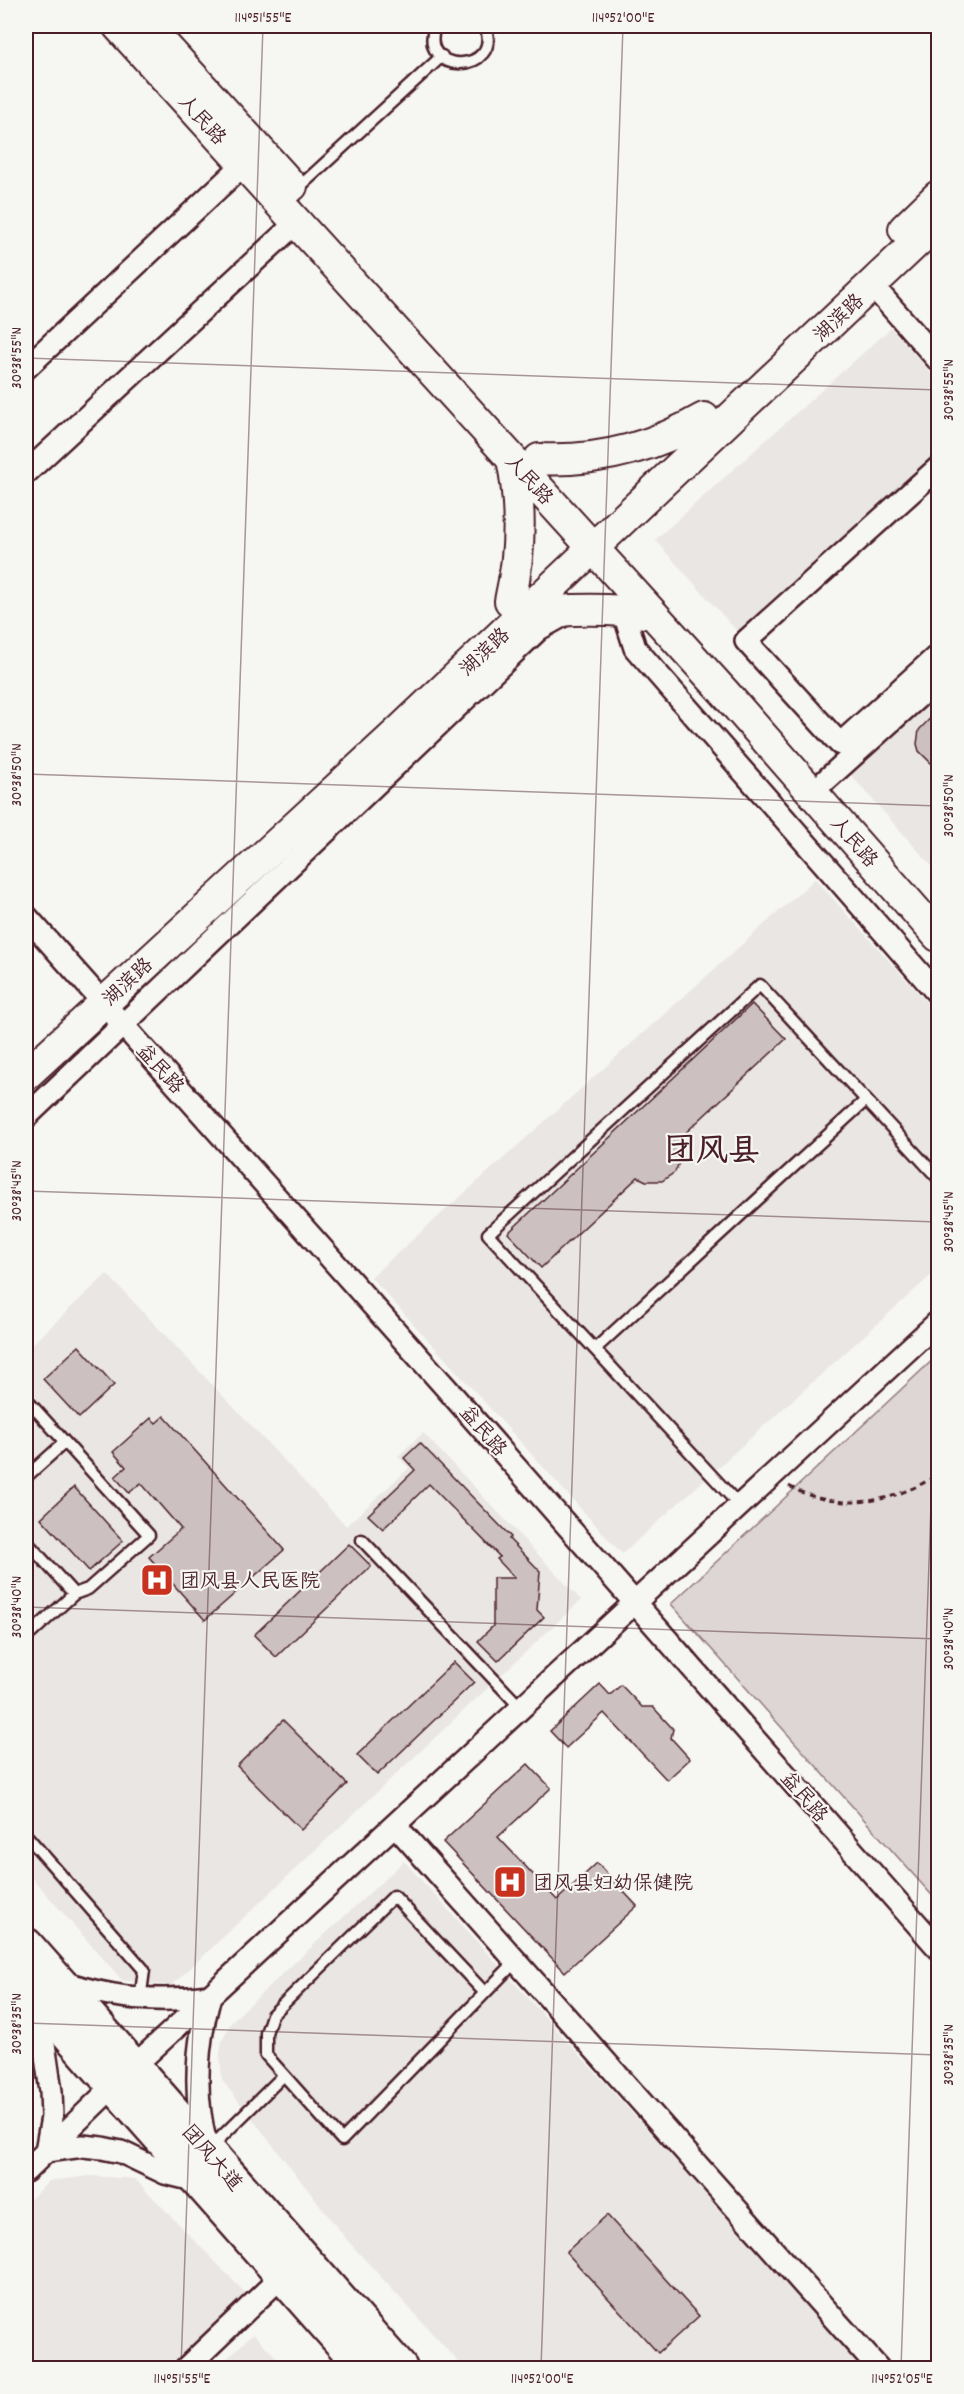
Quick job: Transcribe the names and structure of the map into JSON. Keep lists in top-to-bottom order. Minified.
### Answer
{"streets":{"main road":["团风大道"],"street":["人民路","湖滨路","益民路"]},"crossings":[["人民路","湖滨路"],["湖滨路","益民路"]],"districts":["团风县"],"places":{"hospital":["团风县人民医院","团风县妇幼保健院"]},"coordinates":["114°51'55\"E","114°52'00\"E","30°38'55\"N","30°38'50\"N","30°38'45\"N","30°38'40\"N","30°38'35\"N","114°52'05\"E"]}
